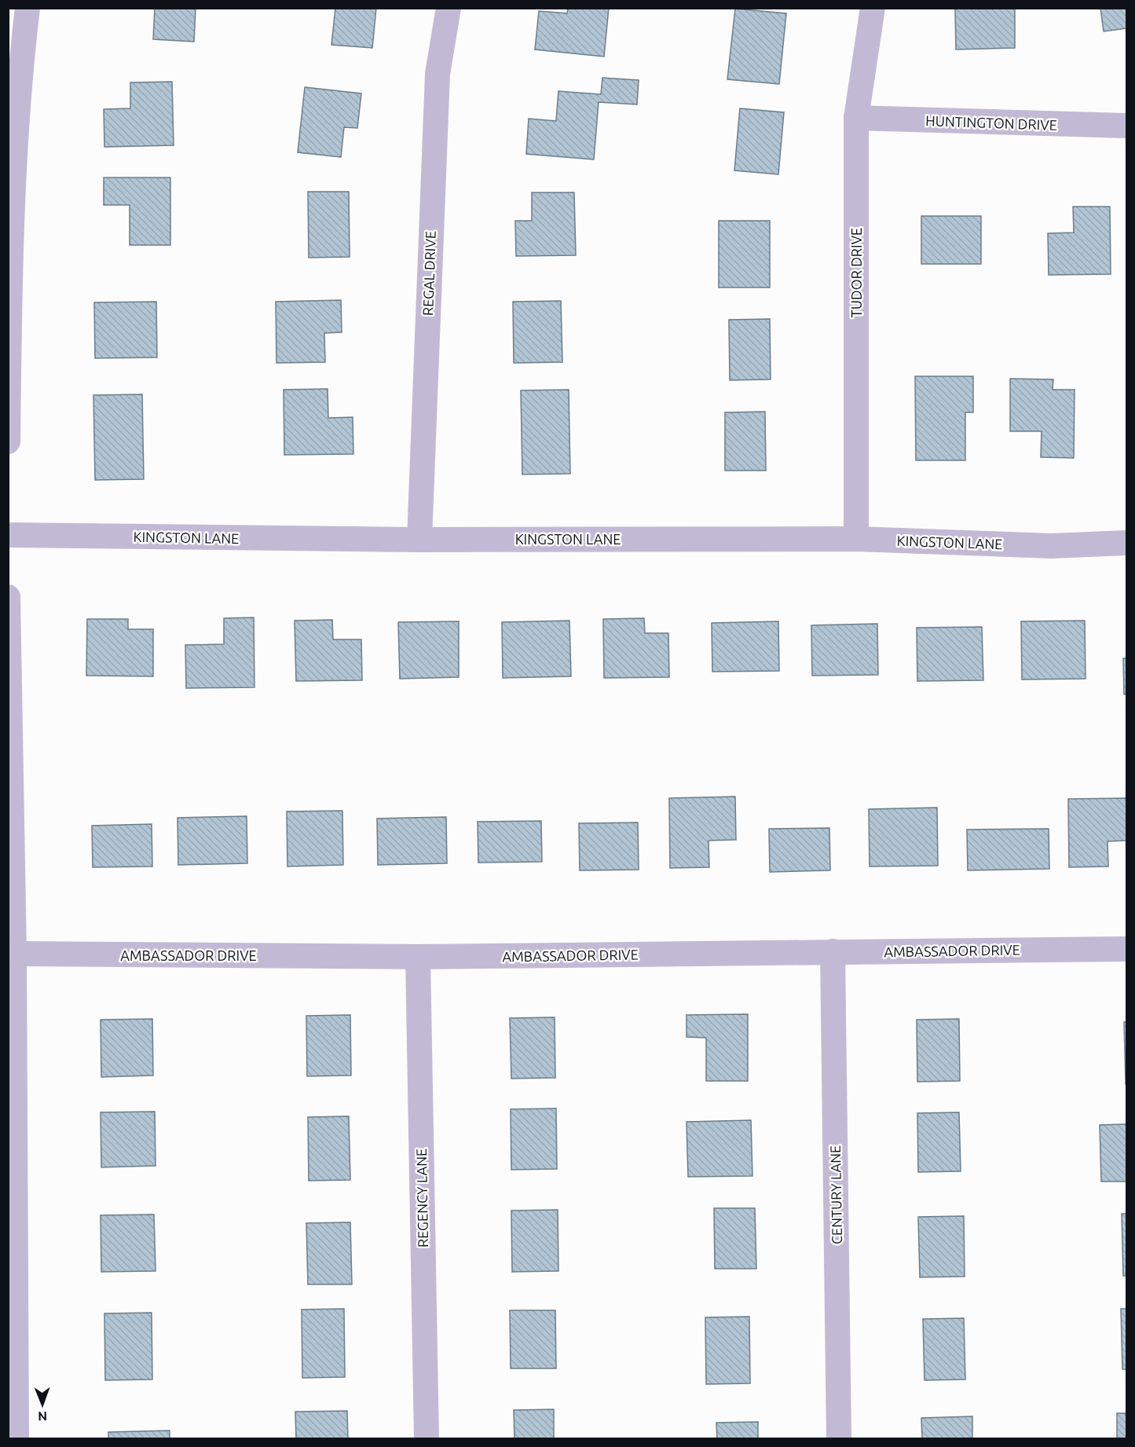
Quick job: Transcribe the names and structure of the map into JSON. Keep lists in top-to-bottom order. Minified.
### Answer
{"streets":{"street":["HUNTINGTON DRIVE","TUDOR DRIVE","REGAL DRIVE","KINGSTON LANE","AMBASSADOR DRIVE","CENTURY LANE","REGENCY LANE"]},"crossings":[["HUNTINGTON DRIVE","TUDOR DRIVE"],["TUDOR DRIVE","KINGSTON LANE"],["REGAL DRIVE","KINGSTON LANE"],["AMBASSADOR DRIVE","CENTURY LANE"],["AMBASSADOR DRIVE","REGENCY LANE"]],"north":"bottom"}
